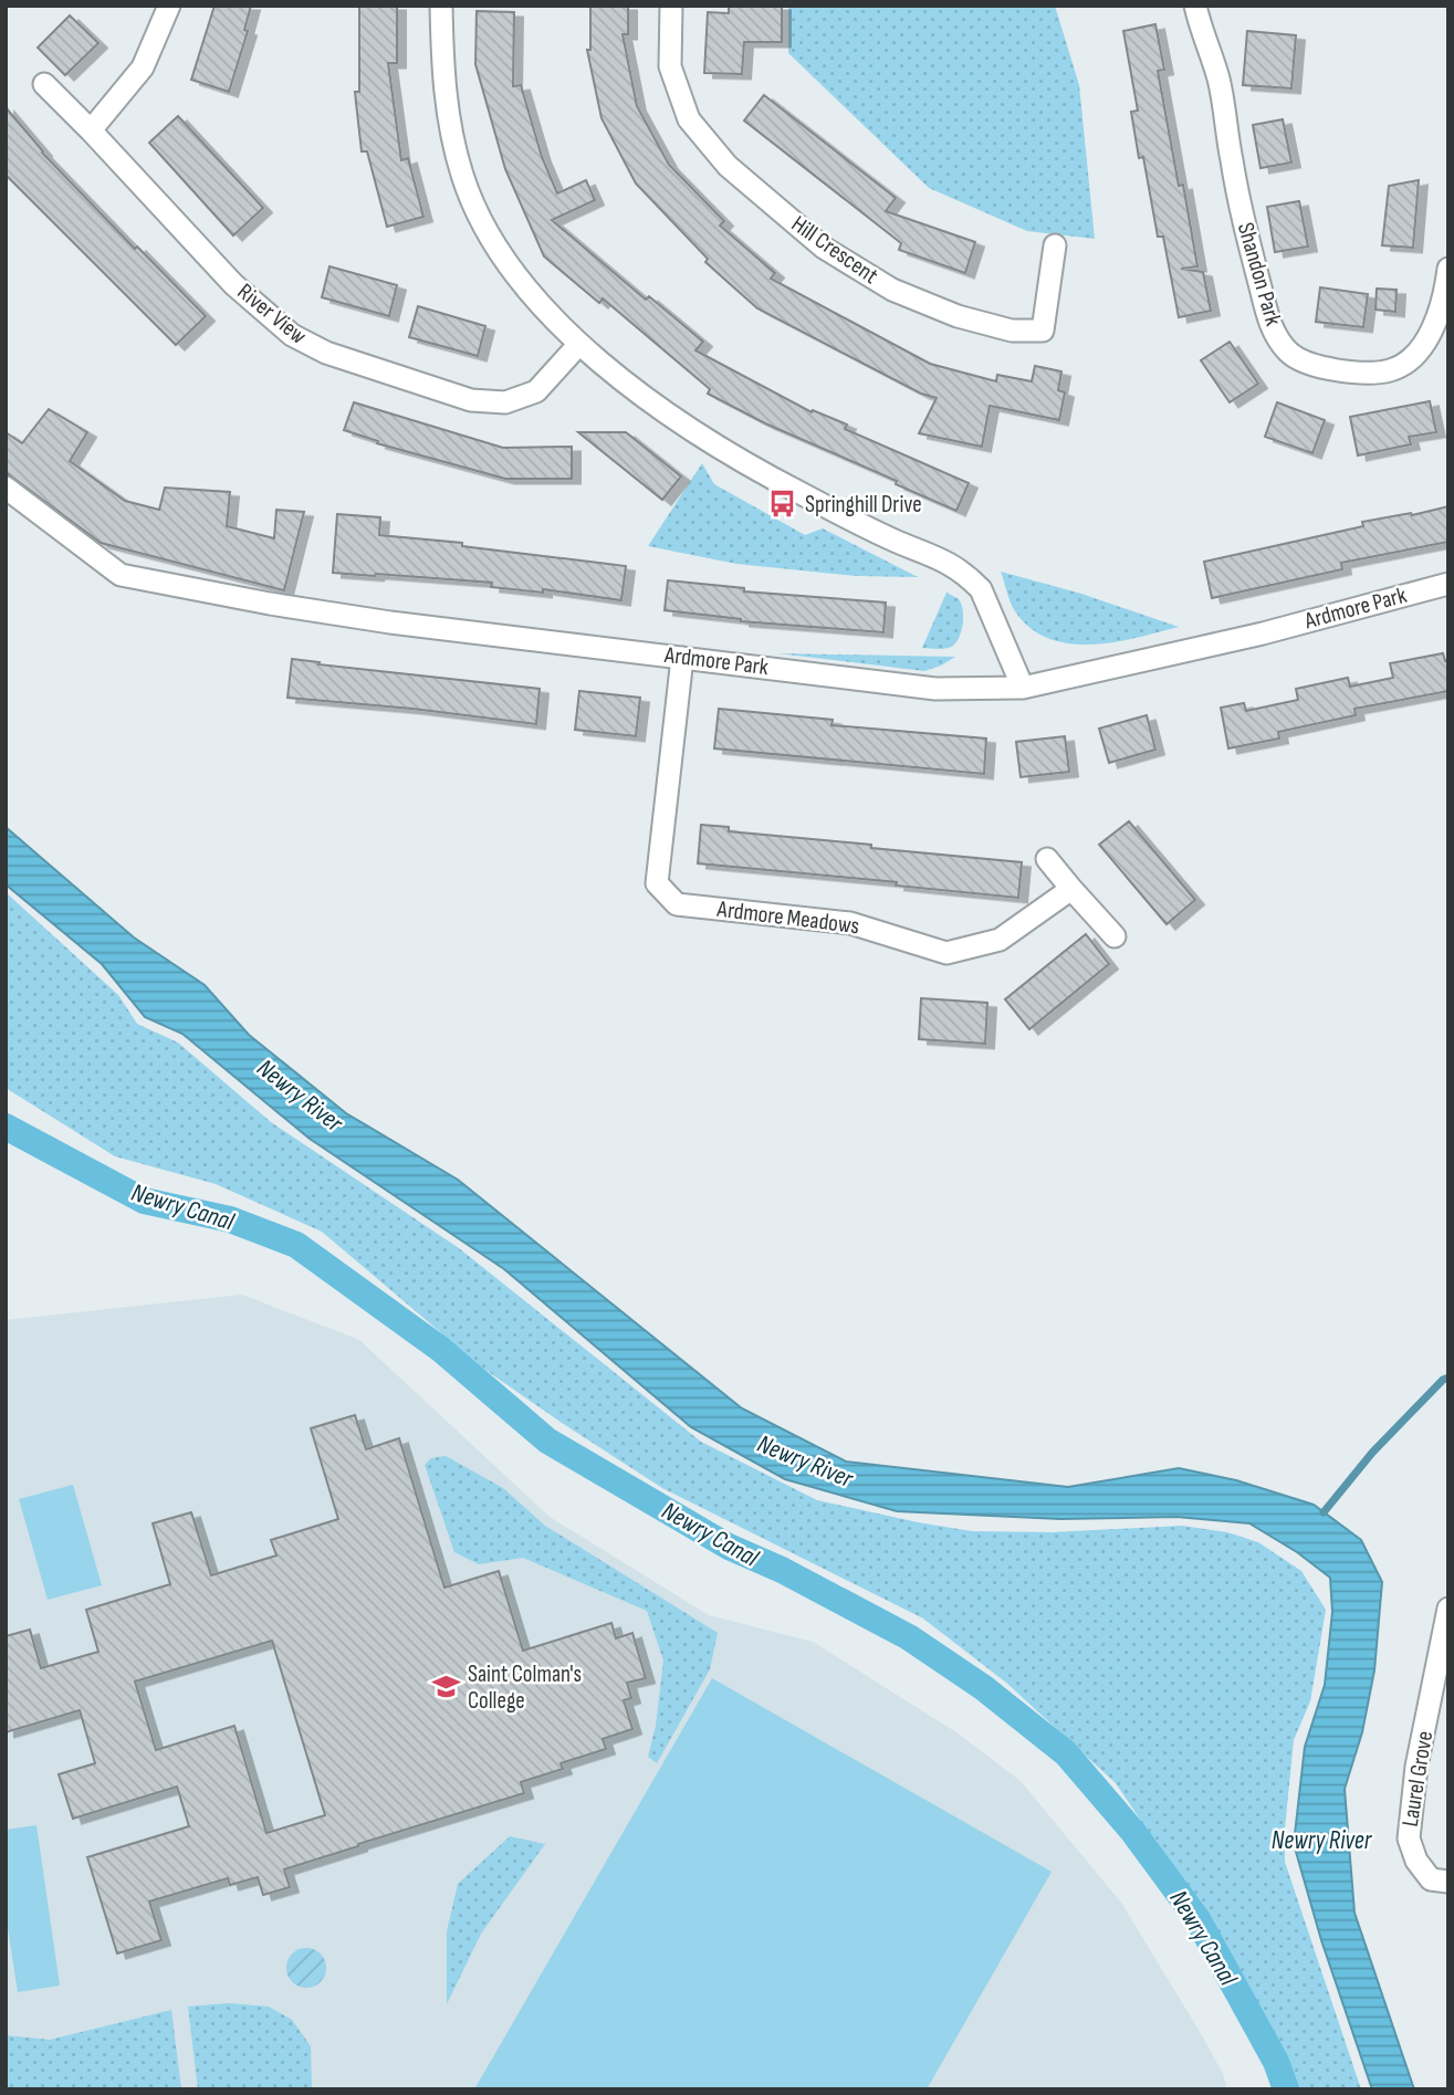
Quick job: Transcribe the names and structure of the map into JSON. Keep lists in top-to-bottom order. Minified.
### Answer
{"streets":{"street":["Hill Crescent","Shandon Park","River View","Ardmore Park","Ardmore Meadows","Laurel Grove"]},"crossings":[["Ardmore Park","Ardmore Meadows"]],"water":["Newry River","Newry Canal"],"places":{"bus stop":["Springhill Drive"],"school or university":["Saint Colman's College"]}}
